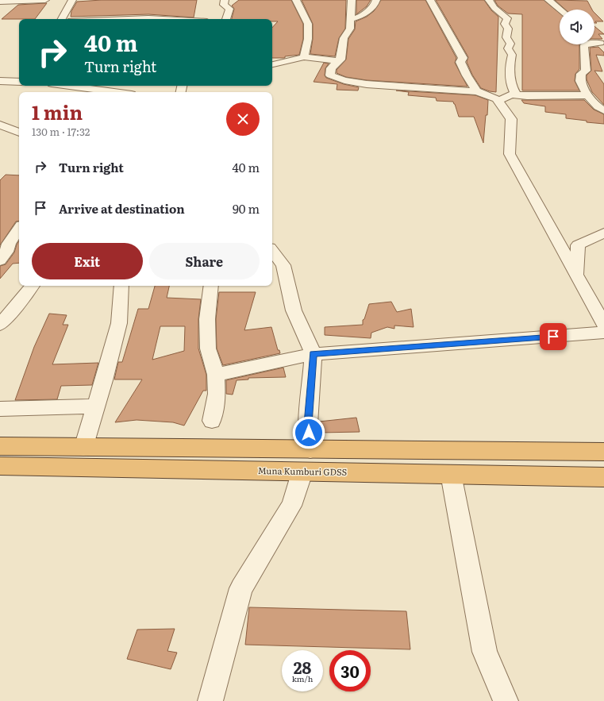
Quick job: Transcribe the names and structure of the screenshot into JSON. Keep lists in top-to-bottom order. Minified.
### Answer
{"streets":{"highway":["Muna Kumburi GDSS"]},"page":{"turn":["40 m","Turn right"],"heading":["1 min","130 m · 17:32"],"list":[{"name":"Turn right","value":"40 m"},{"name":"Arrive at destination","value":"90 m"}],"buttons":["Exit","Share"],"speed":"28 km/h","limit":"30"}}
